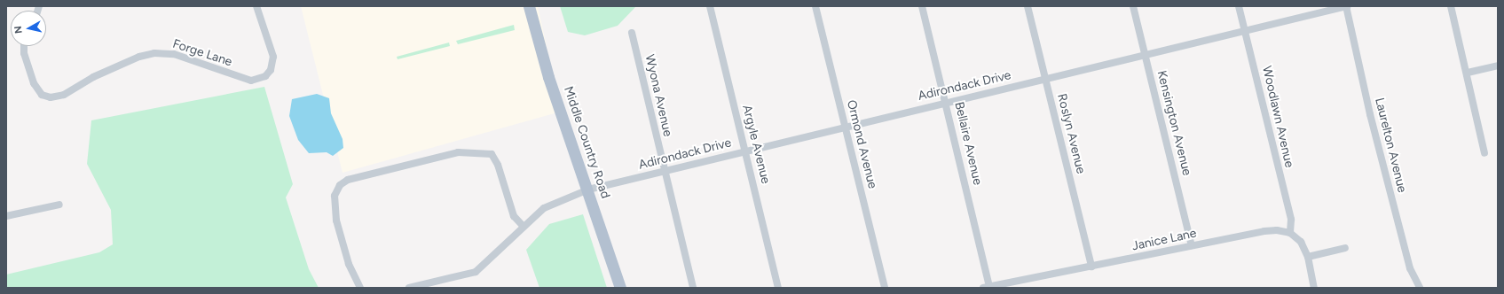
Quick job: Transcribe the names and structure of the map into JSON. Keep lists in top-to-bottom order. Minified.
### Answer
{"streets":{"main road":["Middle Country Road"],"street":["Forge Lane","Adirondack Drive","Wyona Avenue","Woodlawn Avenue","Kensington Avenue","Roslyn Avenue","Bellaire Avenue","Argyle Avenue","Ormond Avenue","Laurelton Avenue","Janice Lane"]},"crossings":[["Adirondack Drive","Wyona Avenue"],["Adirondack Drive","Woodlawn Avenue"],["Adirondack Drive","Kensington Avenue"],["Adirondack Drive","Roslyn Avenue"],["Adirondack Drive","Middle Country Road"],["Adirondack Drive","Bellaire Avenue"],["Adirondack Drive","Argyle Avenue"],["Adirondack Drive","Ormond Avenue"],["Adirondack Drive","Laurelton Avenue"],["Woodlawn Avenue","Janice Lane"],["Kensington Avenue","Janice Lane"],["Roslyn Avenue","Janice Lane"],["Bellaire Avenue","Janice Lane"]],"north":"left"}
